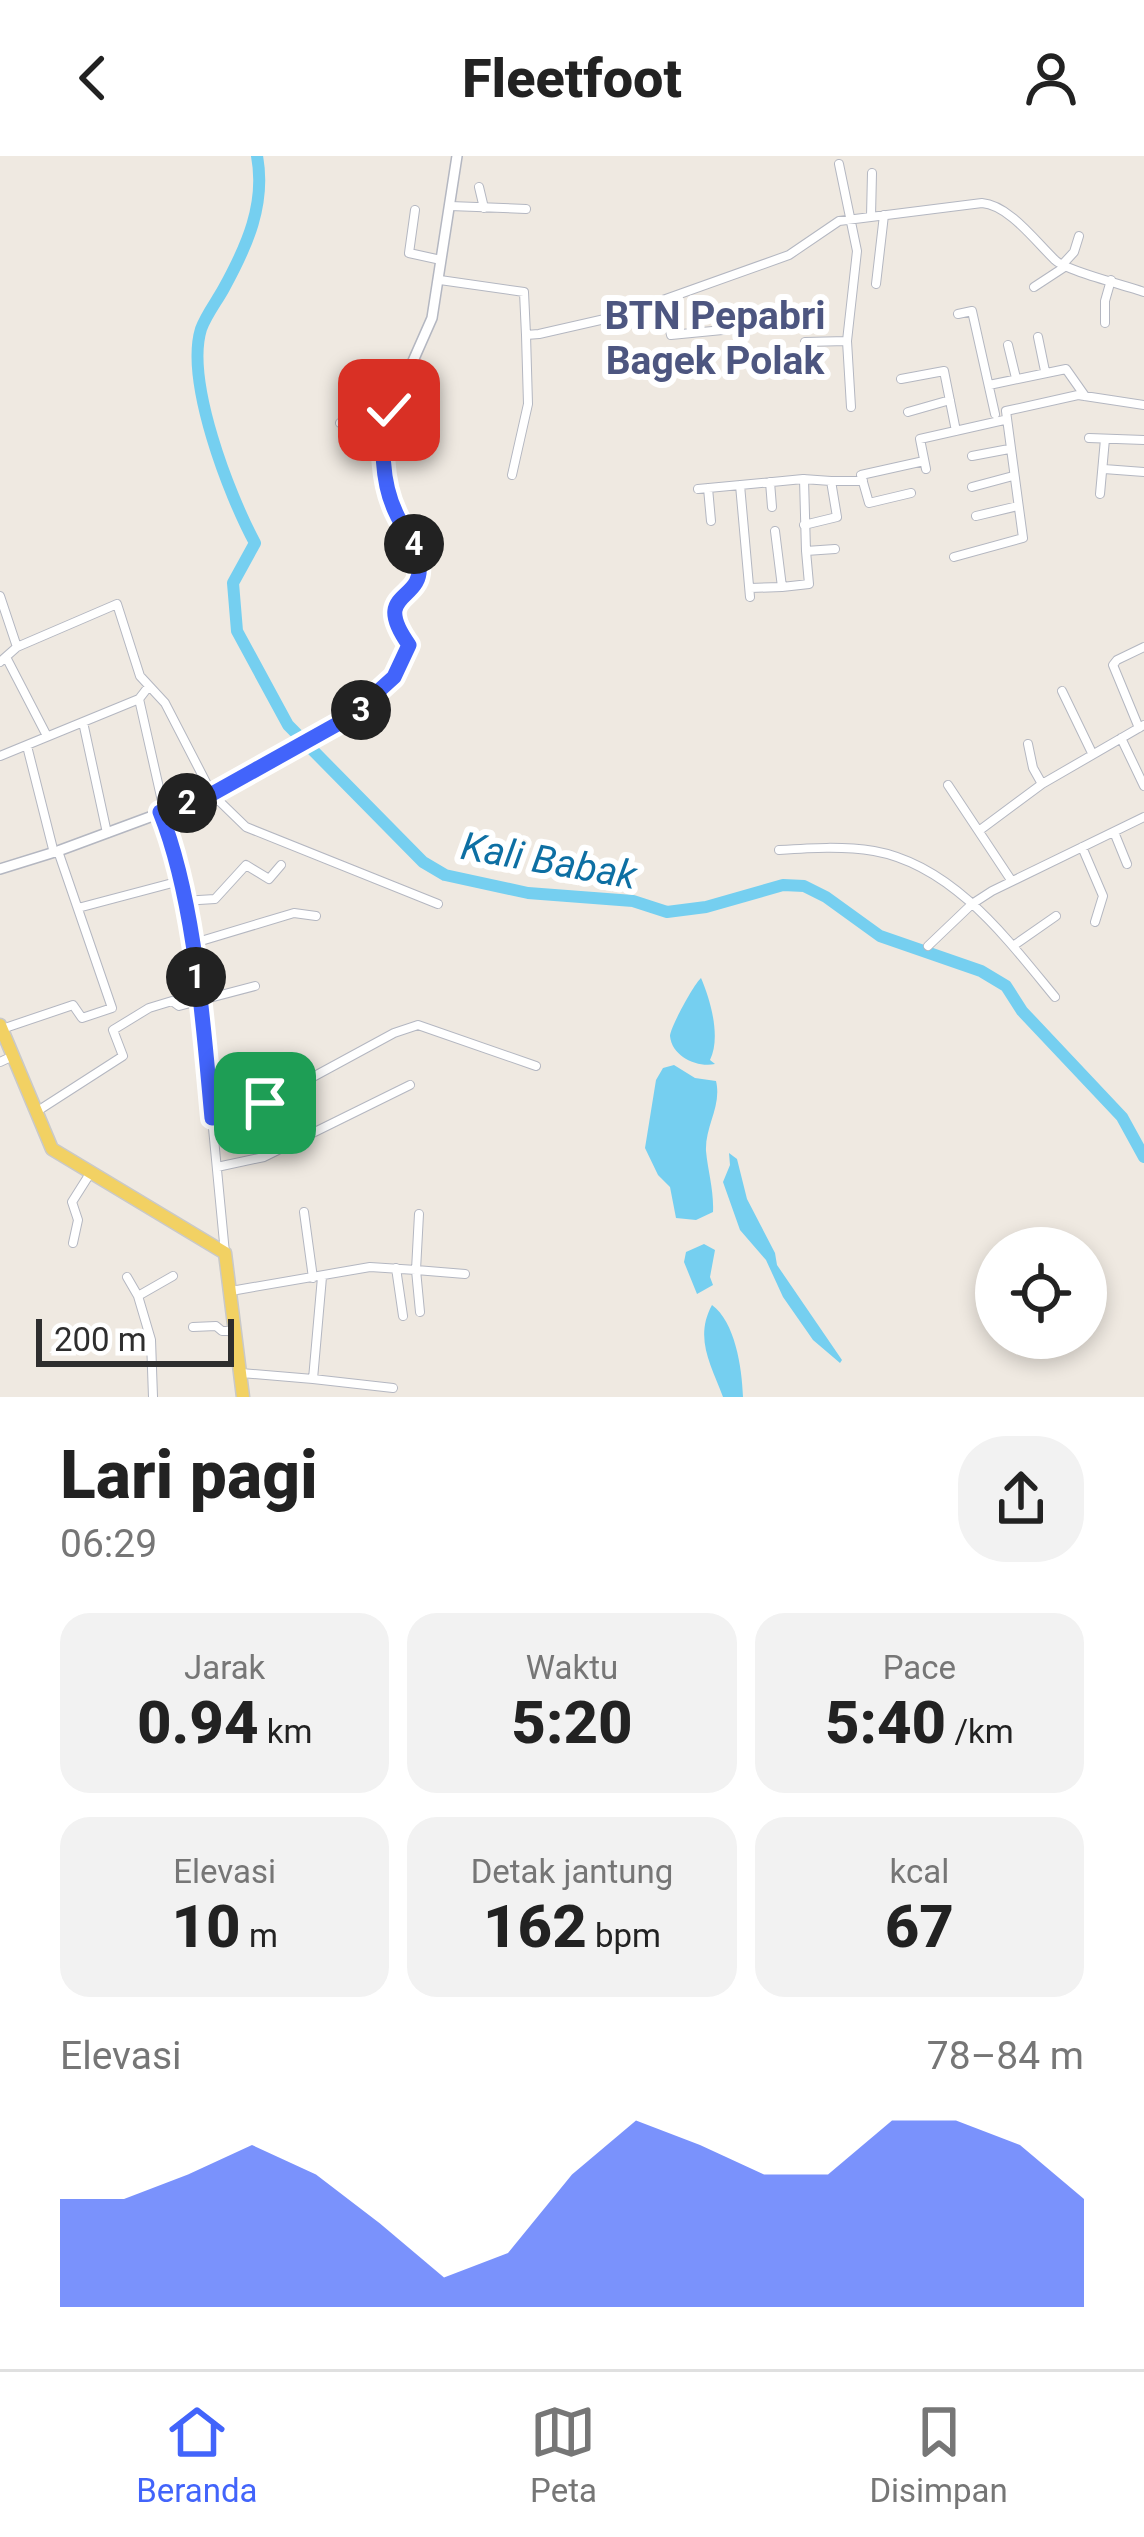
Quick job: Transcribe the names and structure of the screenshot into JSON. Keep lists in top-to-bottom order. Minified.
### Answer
{"districts":["BTN Pepabri Bagek Polak"],"water":["Kali Babak"],"scale_bar":"200 m","page":{"header":"Fleetfoot","pins":["4","3","2","1"],"scale":"200 m","heading":["Lari pagi","06:29"],"stats":[["Jarak","0.94 km"],["Waktu","5:20"],["Pace","5:40 /km"],["Elevasi","10 m"],["Detak jantung","162 bpm"],["kcal","67"]],"chart":["Elevasi","78–84 m"],"tabs":["Beranda","Peta","Disimpan"]}}
